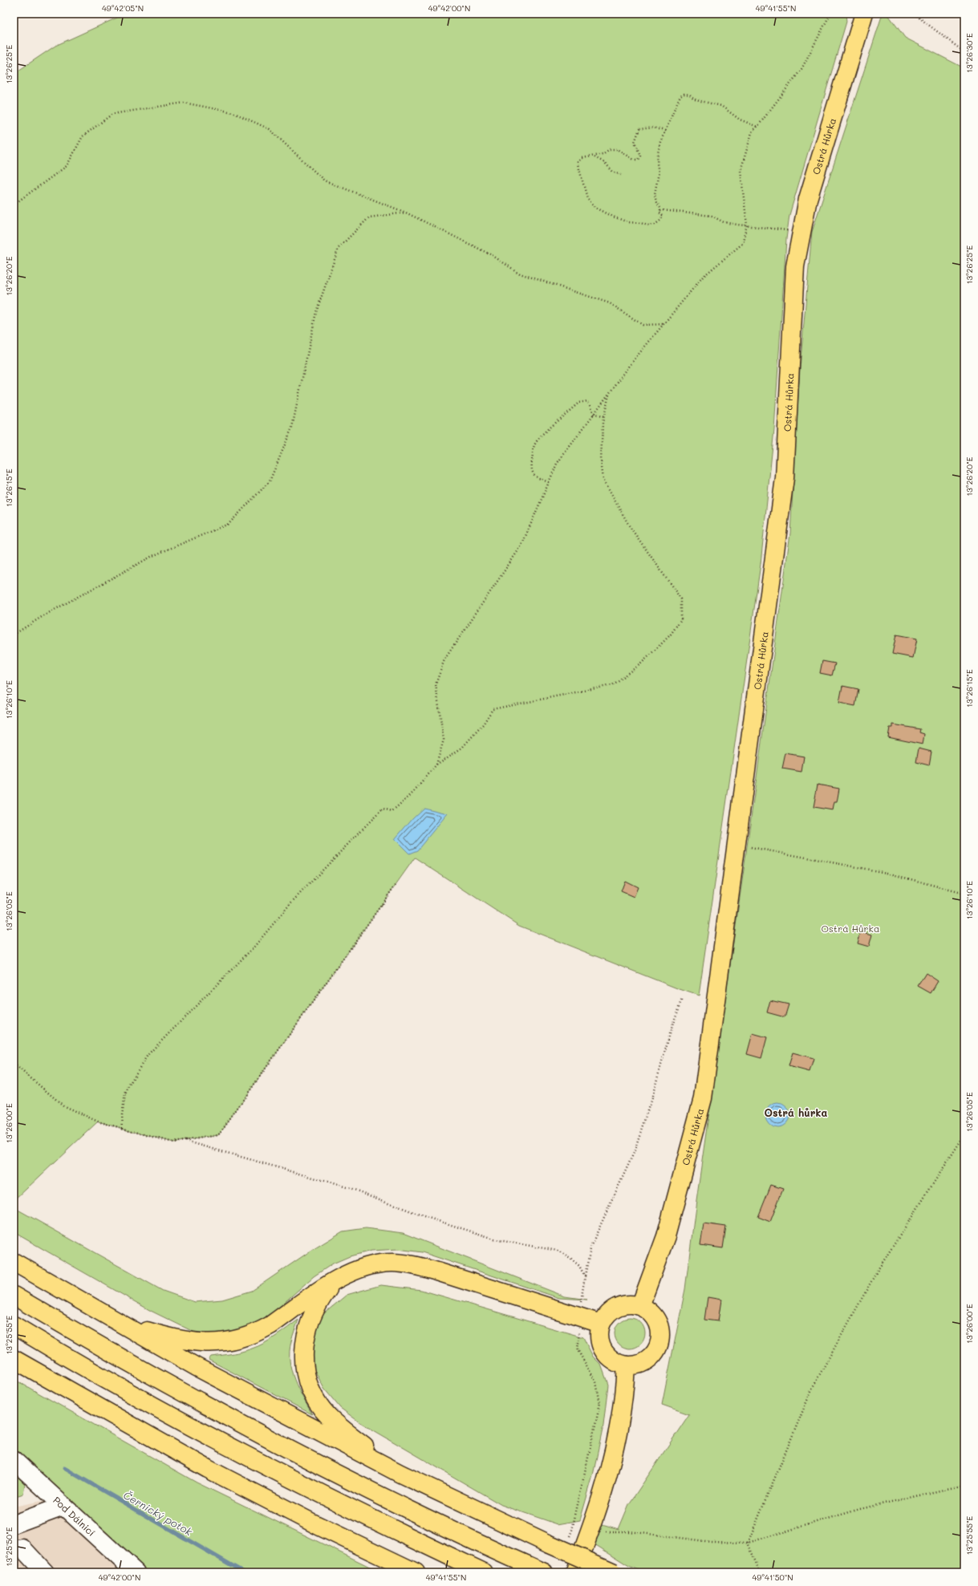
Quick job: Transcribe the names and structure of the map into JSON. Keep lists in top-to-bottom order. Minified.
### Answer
{"streets":{"main road":["Ostrá Hůrka"],"street":["Pod Dálnicí"]},"districts":["Ostrá hůrka"],"water":["Černický potok"],"parks":["Ostrá Hůrka"],"coordinates":["49°42'05\"N","49°42'00\"N","49°41'55\"N","13°26'30\"E","13°26'25\"E","13°26'20\"E","13°26'15\"E","13°26'10\"E","13°26'05\"E","13°26'00\"E","13°25'55\"E","13°25'50\"E","49°41'50\"N"]}
